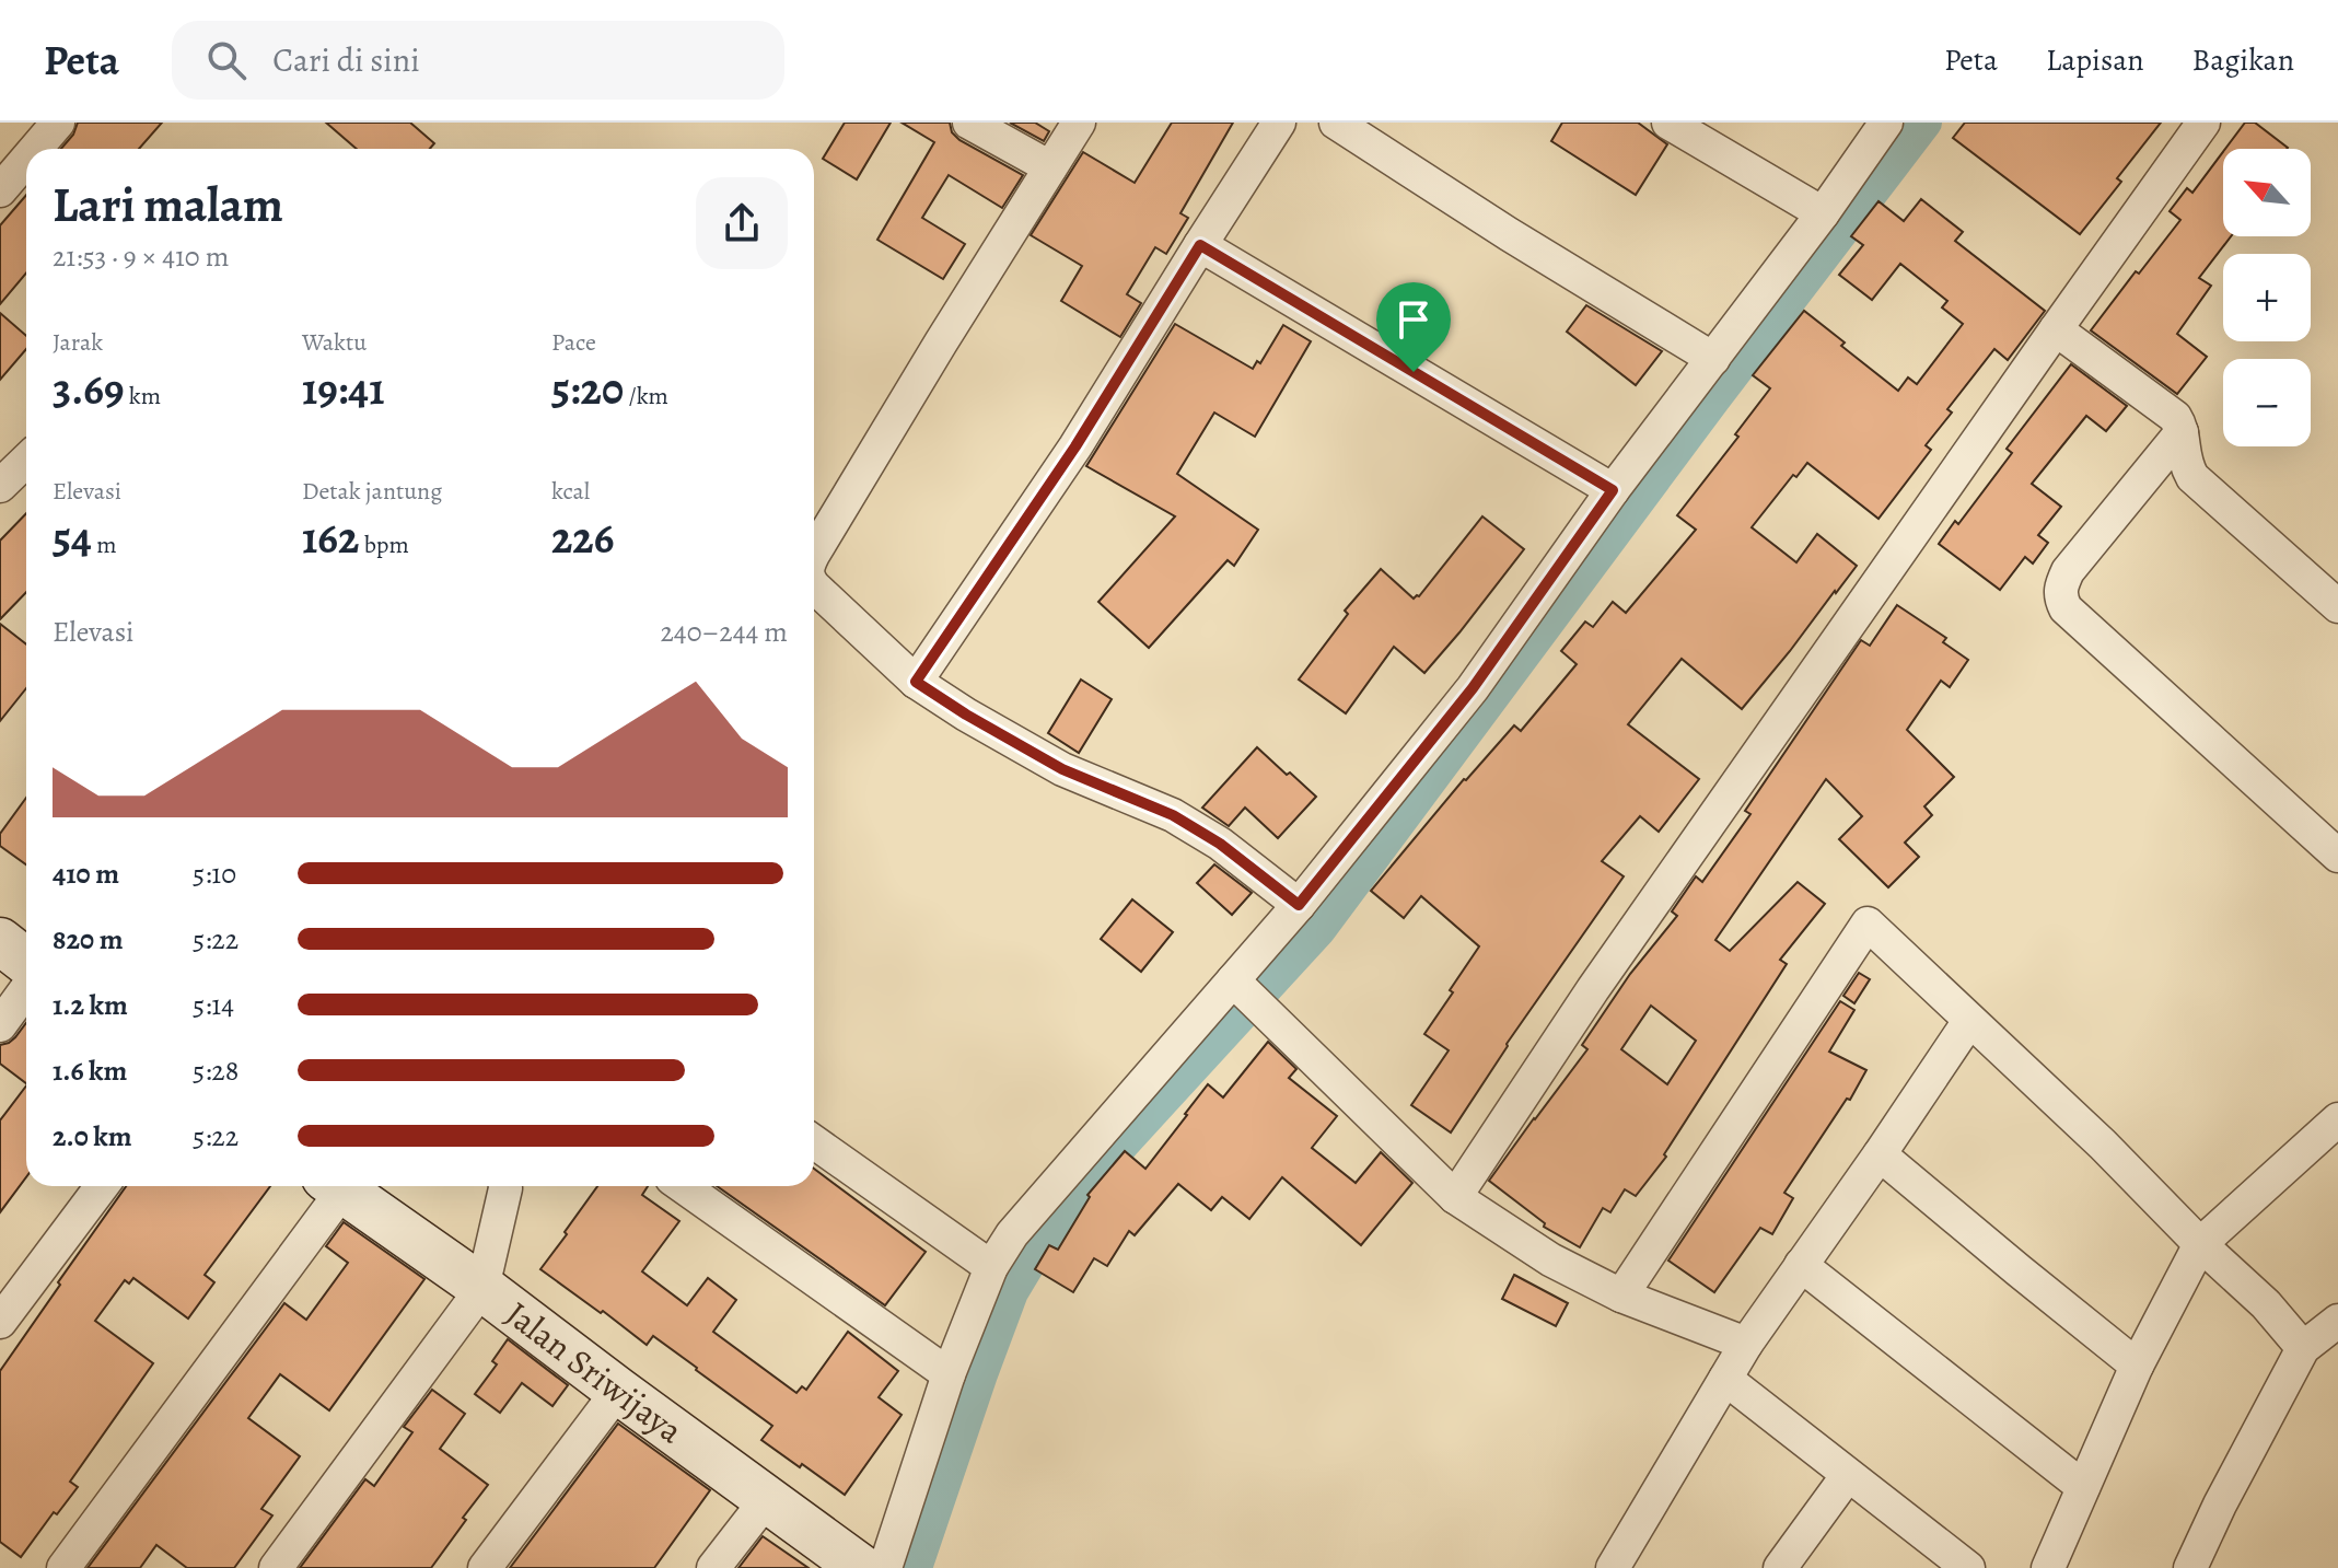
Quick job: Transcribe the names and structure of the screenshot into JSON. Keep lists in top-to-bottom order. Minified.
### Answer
{"streets":{"street":["Jalan Sriwijaya"]},"north":"top left","page":{"header":"Peta","search":"Cari di sini","nav":["Peta","Lapisan","Bagikan"],"map_buttons":["+","−"],"heading":["Lari malam","21:53 · 9 × 410 m"],"stats":[["Jarak","3.69 km"],["Waktu","19:41"],["Pace","5:20 /km"],["Elevasi","54 m"],["Detak jantung","162 bpm"],["kcal","226"]],"chart":["Elevasi","240–244 m"],"list":[{"name":"410 m","note":"5:10"},{"name":"820 m","note":"5:22"},{"name":"1.2 km","note":"5:14"},{"name":"1.6 km","note":"5:28"},{"name":"2.0 km","note":"5:22"}]}}
